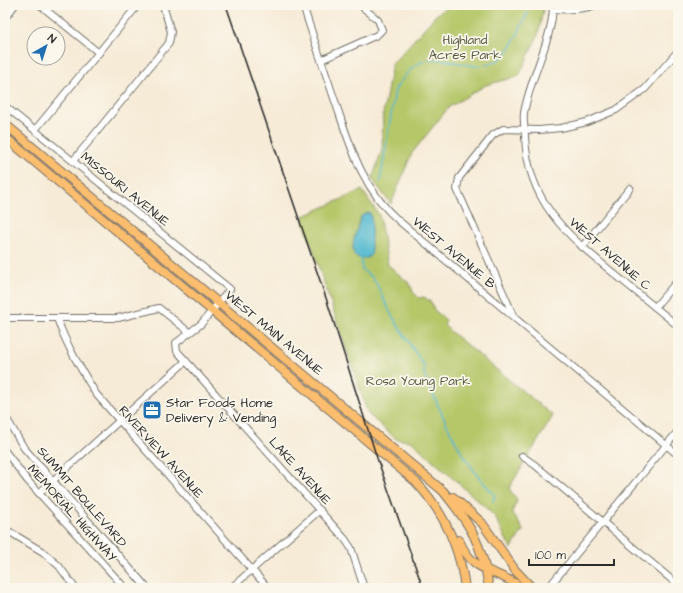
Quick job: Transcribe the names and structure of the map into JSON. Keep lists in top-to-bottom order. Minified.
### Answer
{"streets":{"main road":["WEST MAIN AVENUE"],"street":["MISSOURI AVENUE","WEST AVENUE B","WEST AVENUE C","RIVERVIEW AVENUE","LAKE AVENUE","SUMMIT BOULEVARD","MEMORIAL HIGHWAY"]},"crossings":[["MISSOURI AVENUE","WEST MAIN AVENUE"]],"parks":["Highland Acres Park","Rosa Young Park"],"places":{"office":["Star Foods Home Delivery & Vending"]},"scale_bar":"100 m","north":"top right"}
